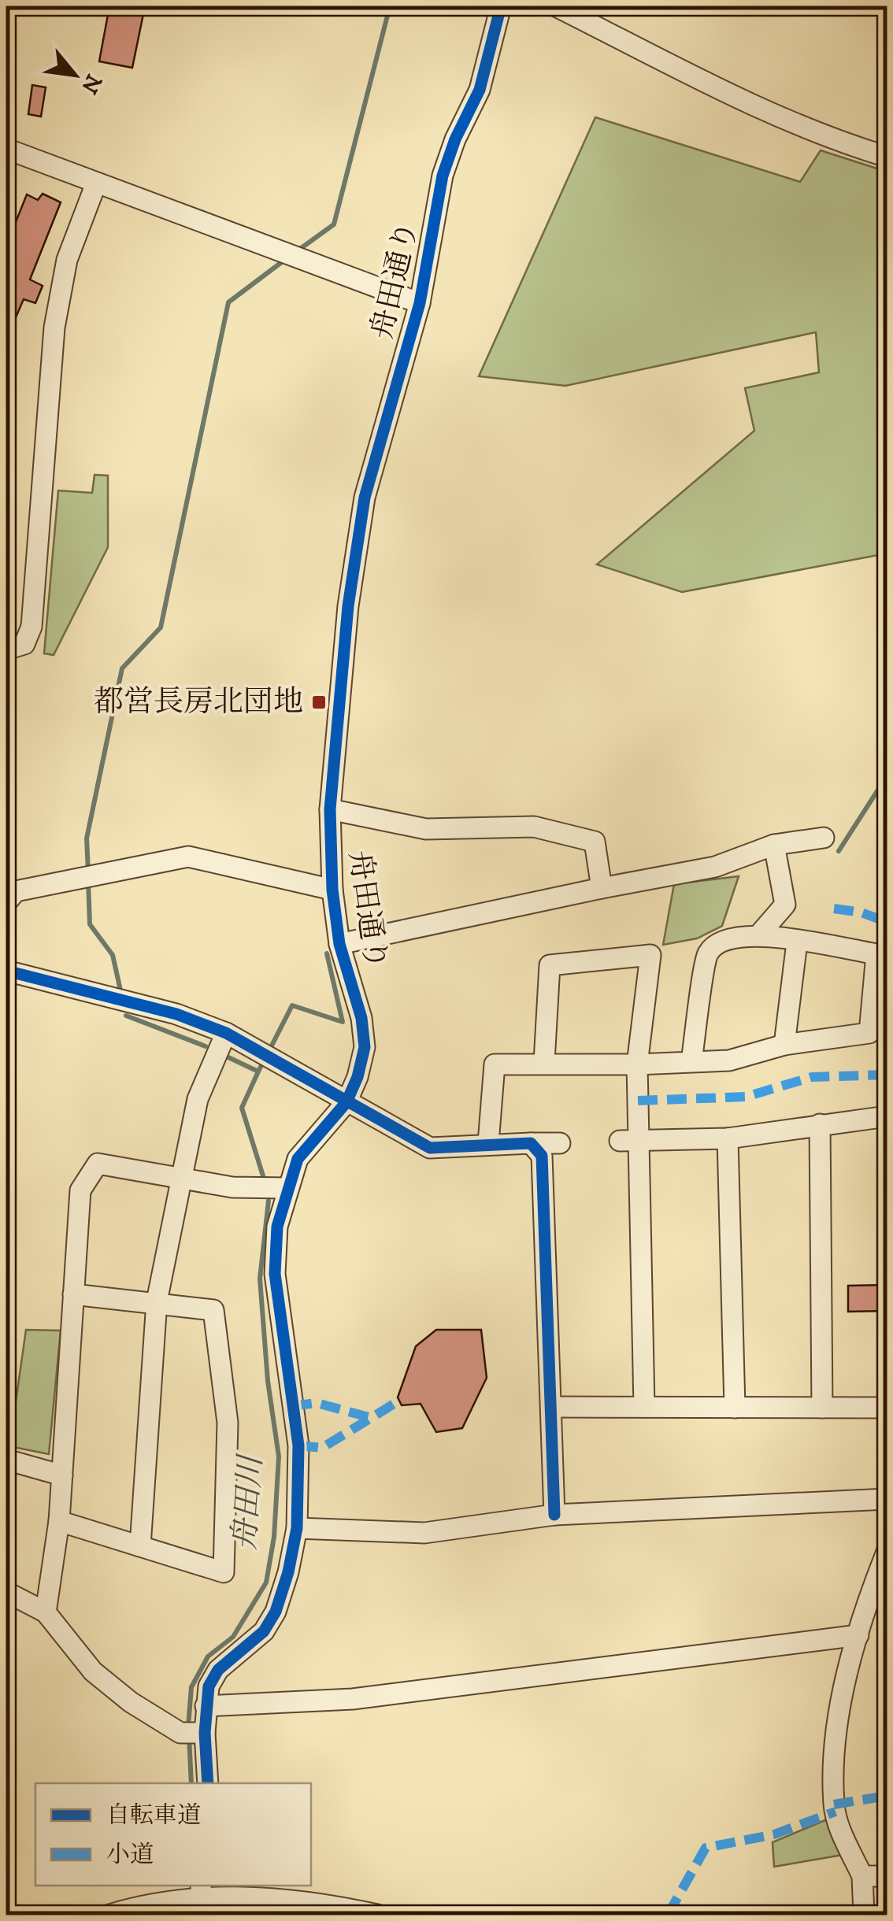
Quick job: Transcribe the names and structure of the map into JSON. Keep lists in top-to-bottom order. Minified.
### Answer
{"streets":{"street":["舟田通り"]},"water":["舟田川"],"places":{"transit":["都営長房北団地"]},"legend":["自転車道","小道"],"north":"bottom right"}
